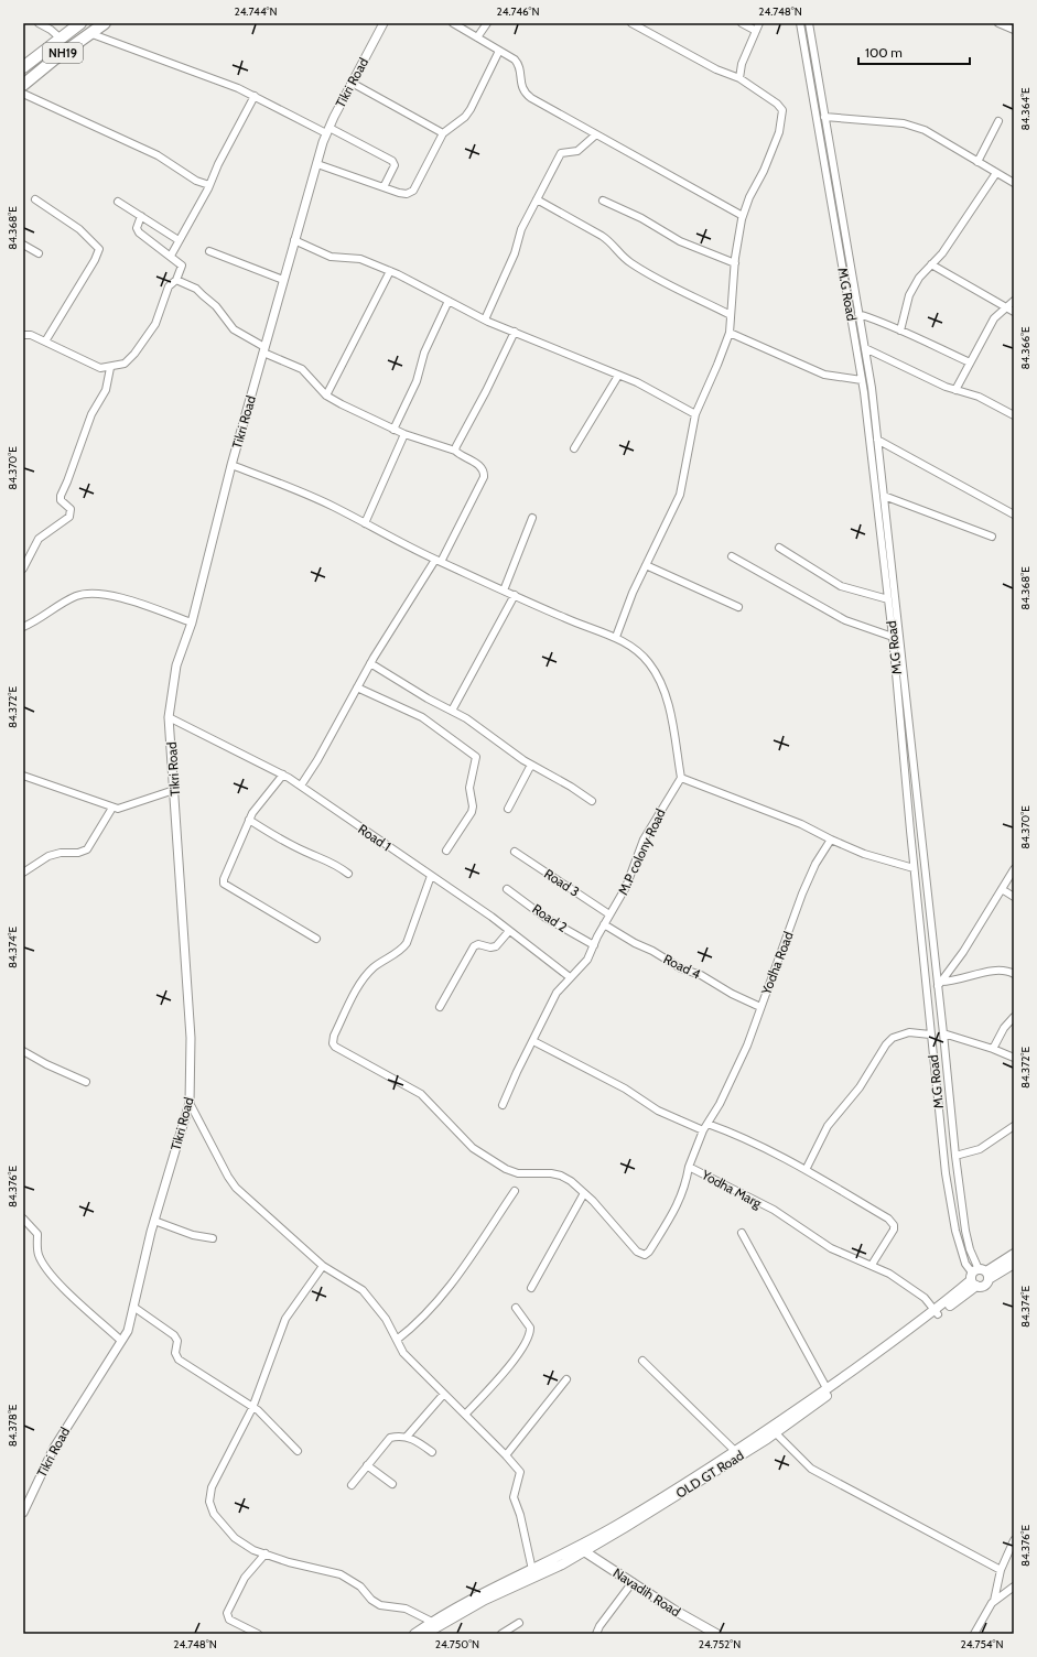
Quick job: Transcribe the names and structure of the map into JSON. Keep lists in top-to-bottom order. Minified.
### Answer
{"streets":{"highway":["NH19"],"main road":["OLD GT Road","Navadih Road"],"street":["Tikri Road","M.G Road","Road 1","M.P colony Road","Road 3","Road 2","Yodha Road","Road 4","Yodha Marg"]},"crossings":[["Tikri Road","Road 1"],["M.G Road","OLD GT Road"],["Road 1","M.P colony Road"],["Road 1","Yodha Marg"],["M.P colony Road","Road 3"],["M.P colony Road","Road 2"],["M.P colony Road","Road 4"],["Yodha Road","Road 4"],["Yodha Road","Yodha Marg"],["Yodha Marg","OLD GT Road"],["OLD GT Road","Navadih Road"]],"scale_bar":"100 m","coordinates":["24.744°N","24.746°N","24.748°N","84.364°E","84.368°E","84.366°E","84.370°E","84.372°E","84.374°E","84.376°E","84.378°E","24.750°N","24.752°N","24.754°N"]}
